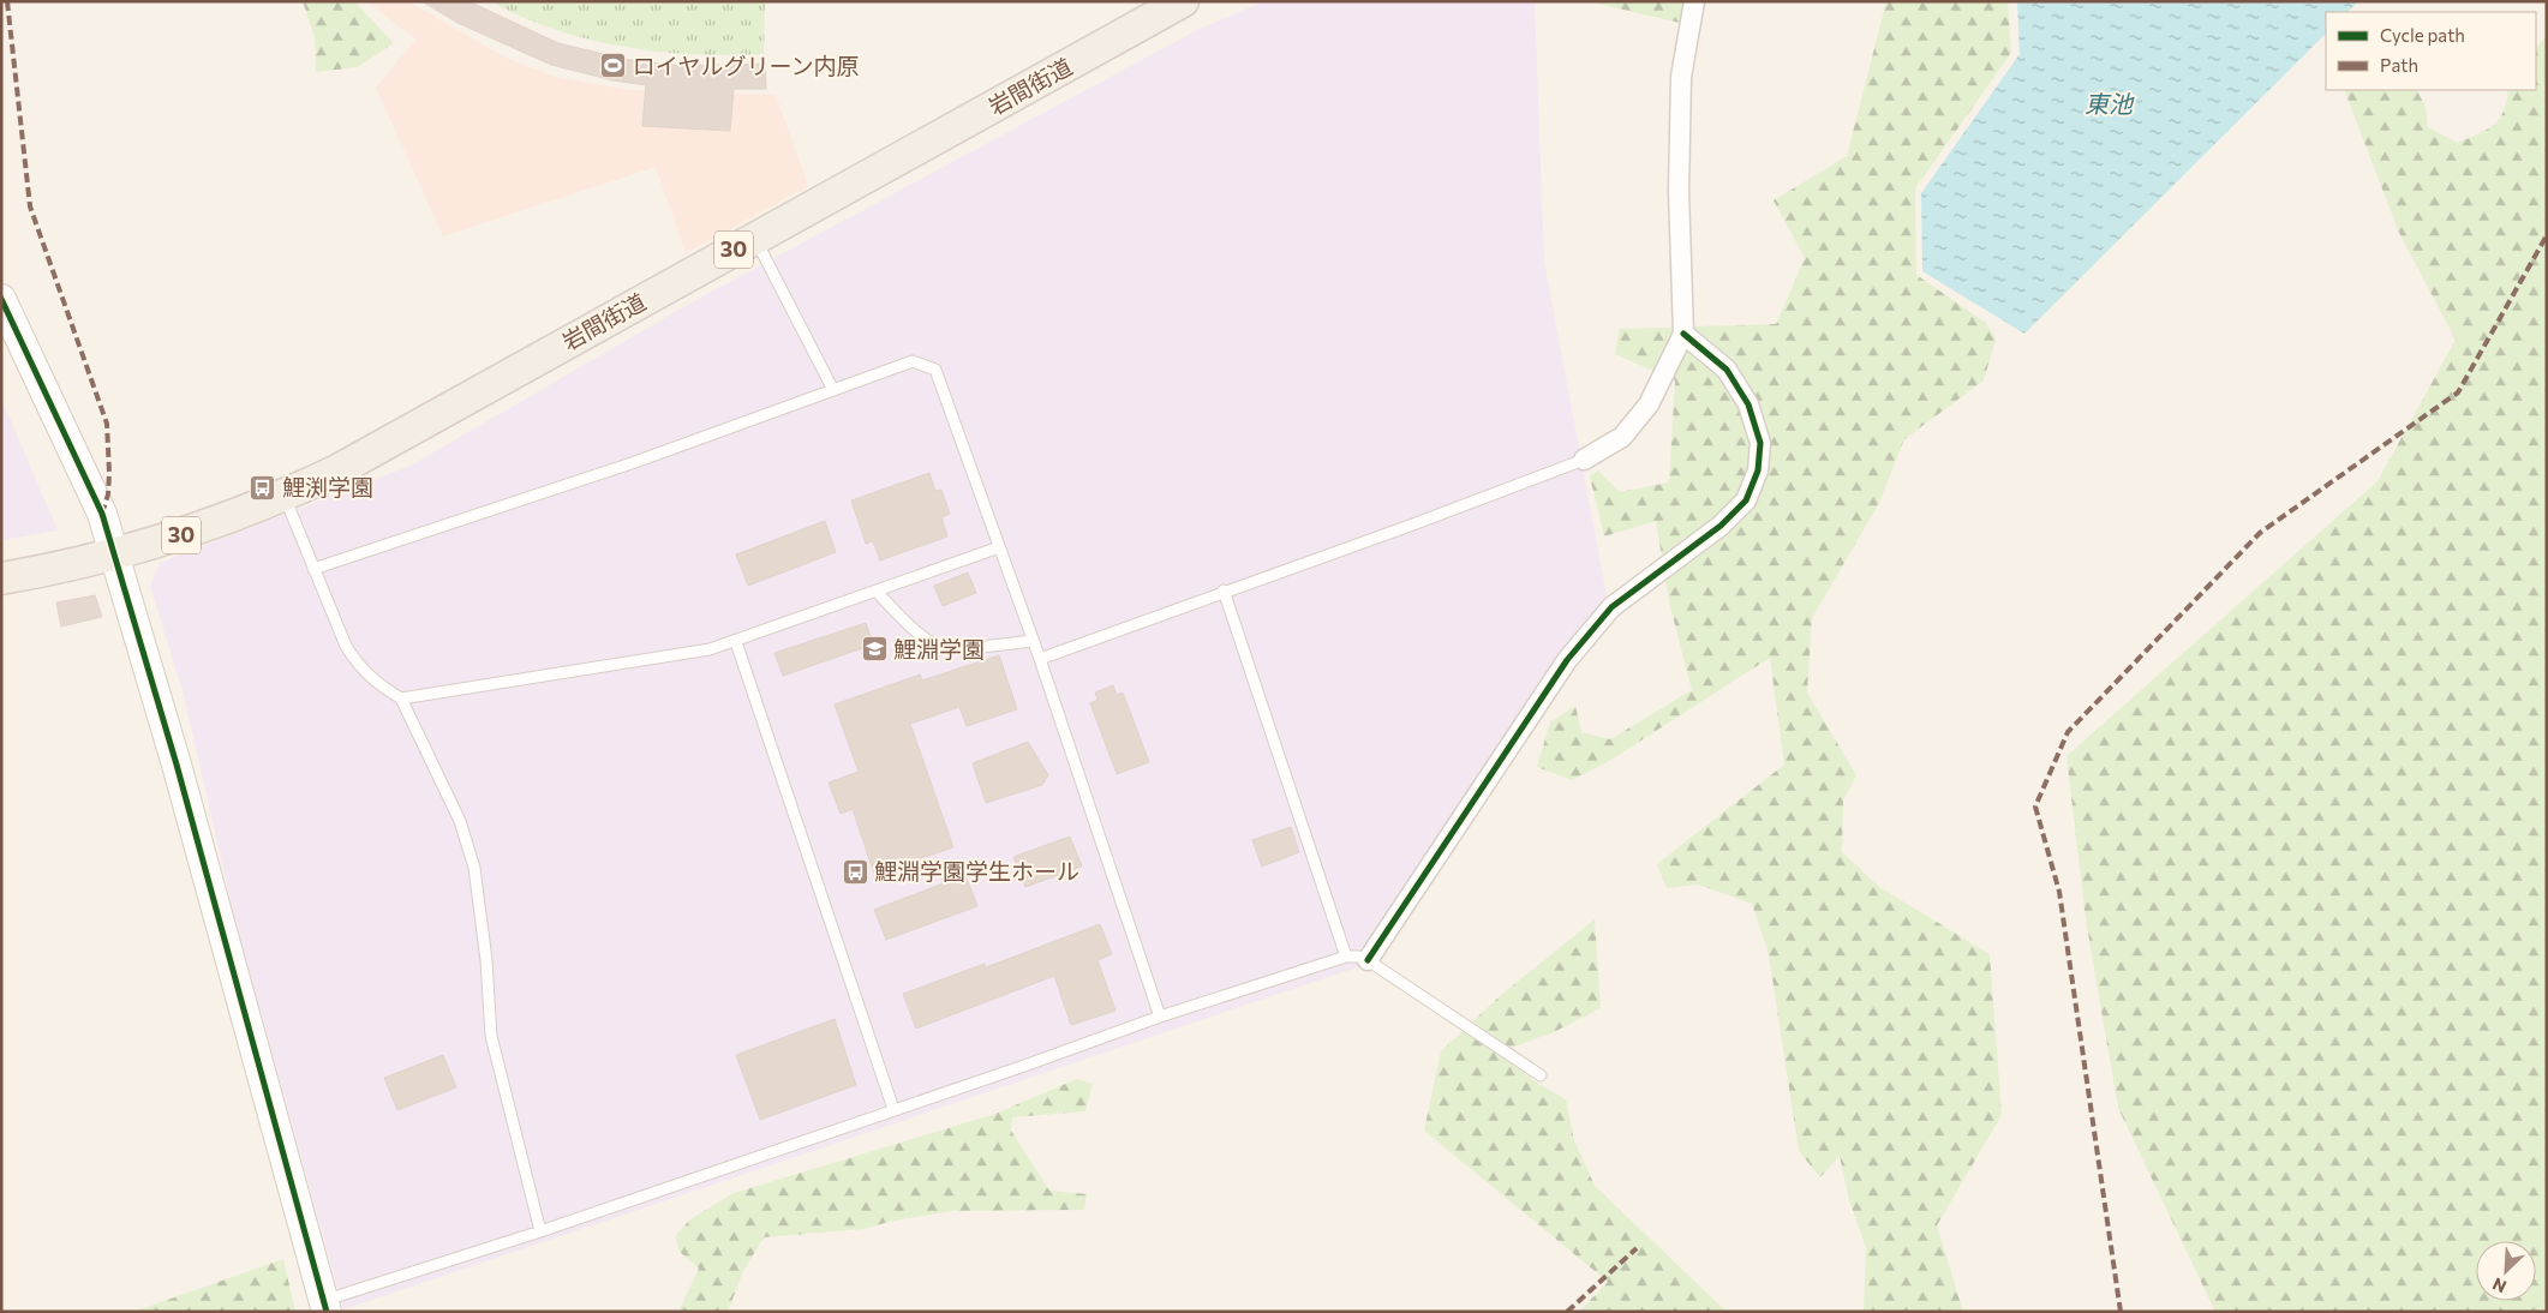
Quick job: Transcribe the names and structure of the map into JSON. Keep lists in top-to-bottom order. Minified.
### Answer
{"streets":{"main road":["岩間街道","30"]},"water":["東池"],"places":{"sports":["ロイヤルグリーン内原"],"bus stop":["鯉渕学園","鯉淵学園学生ホール"],"school or university":["鯉淵学園"]},"legend":["Cycle path","Path"],"north":"bottom left"}
